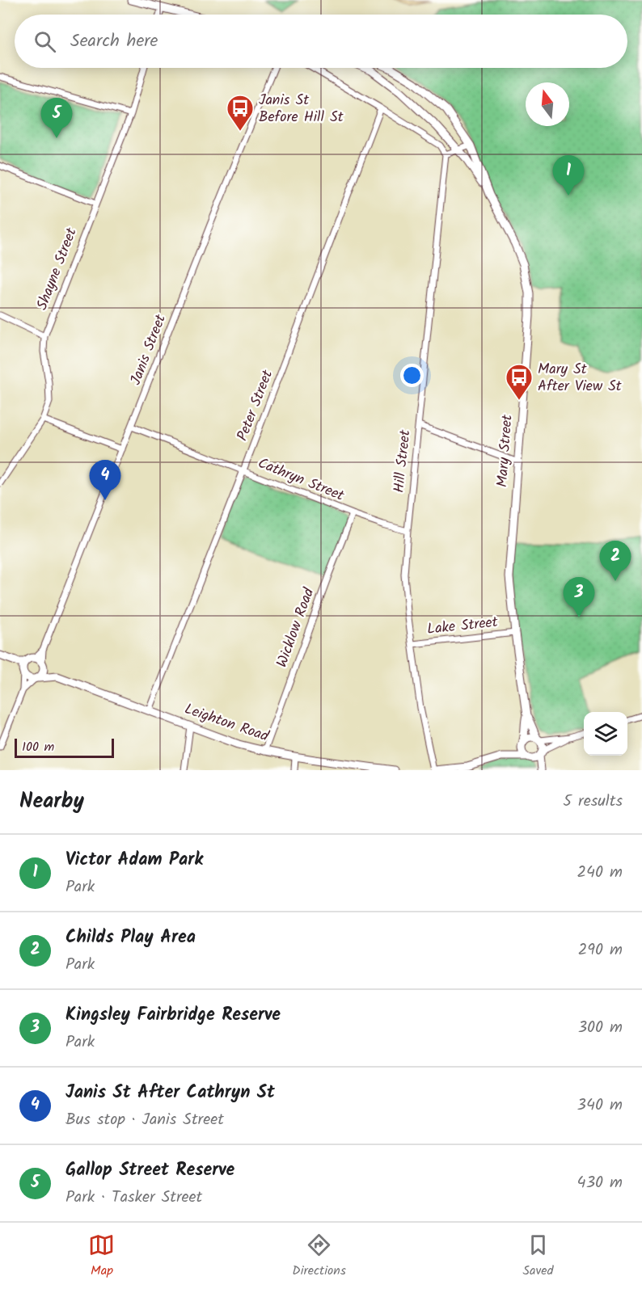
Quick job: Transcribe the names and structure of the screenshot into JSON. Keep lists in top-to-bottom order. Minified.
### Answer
{"streets":{"street":["Shayne Street","Janis Street","Peter Street","Mary Street","Hill Street","Cathryn Street","Lake Street","Wicklow Road","Leighton Road"]},"crossings":[["Janis Street","Cathryn Street"],["Janis Street","Leighton Road"],["Peter Street","Cathryn Street"],["Peter Street","Leighton Road"],["Mary Street","Lake Street"],["Hill Street","Cathryn Street"],["Hill Street","Lake Street"],["Cathryn Street","Wicklow Road"],["Wicklow Road","Leighton Road"]],"places":{"bus stop":["Janis St Before Hill St","Mary St After View St"]},"scale_bar":"100 m","north":"top","page":{"search":"Search here","pins":["5","1","4","2","3"],"scale":"100 m","heading":["Nearby","5 results"],"list":[{"mark":"1","name":"Victor Adam Park","note":"Park","value":"240 m"},{"mark":"2","name":"Childs Play Area","note":"Park","value":"290 m"},{"mark":"3","name":"Kingsley Fairbridge Reserve","note":"Park","value":"300 m"},{"mark":"4","name":"Janis St After Cathryn St","note":"Bus stop · Janis Street","value":"340 m"},{"mark":"5","name":"Gallop Street Reserve","note":"Park · Tasker Street","value":"430 m"}],"nav":["Map","Directions","Saved"]}}
